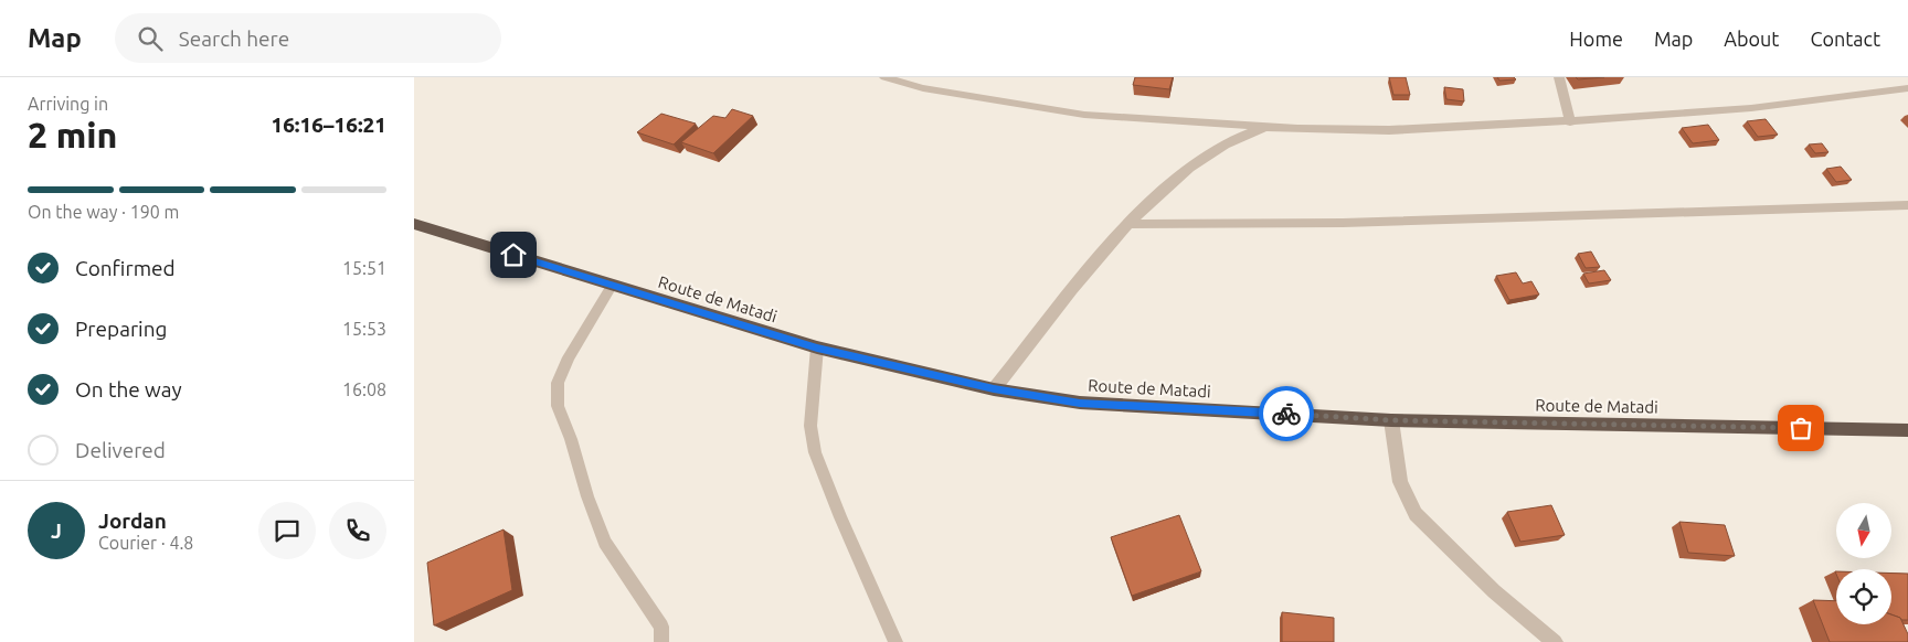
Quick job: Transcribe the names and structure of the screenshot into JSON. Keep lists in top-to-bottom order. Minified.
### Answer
{"streets":{"highway":["Route de Matadi"]},"north":"bottom","page":{"header":"Map","search":"Search here","nav":["Home","Map","About","Contact"],"heading":["2 min","Arriving in","16:16–16:21"],"panel":["Jordan","Courier · 4.8"],"bar":"On the way · 190 m","list":[["Confirmed","15:51"],["Preparing","15:53"],["On the way","16:08"],"Delivered"],"round":"J"}}
